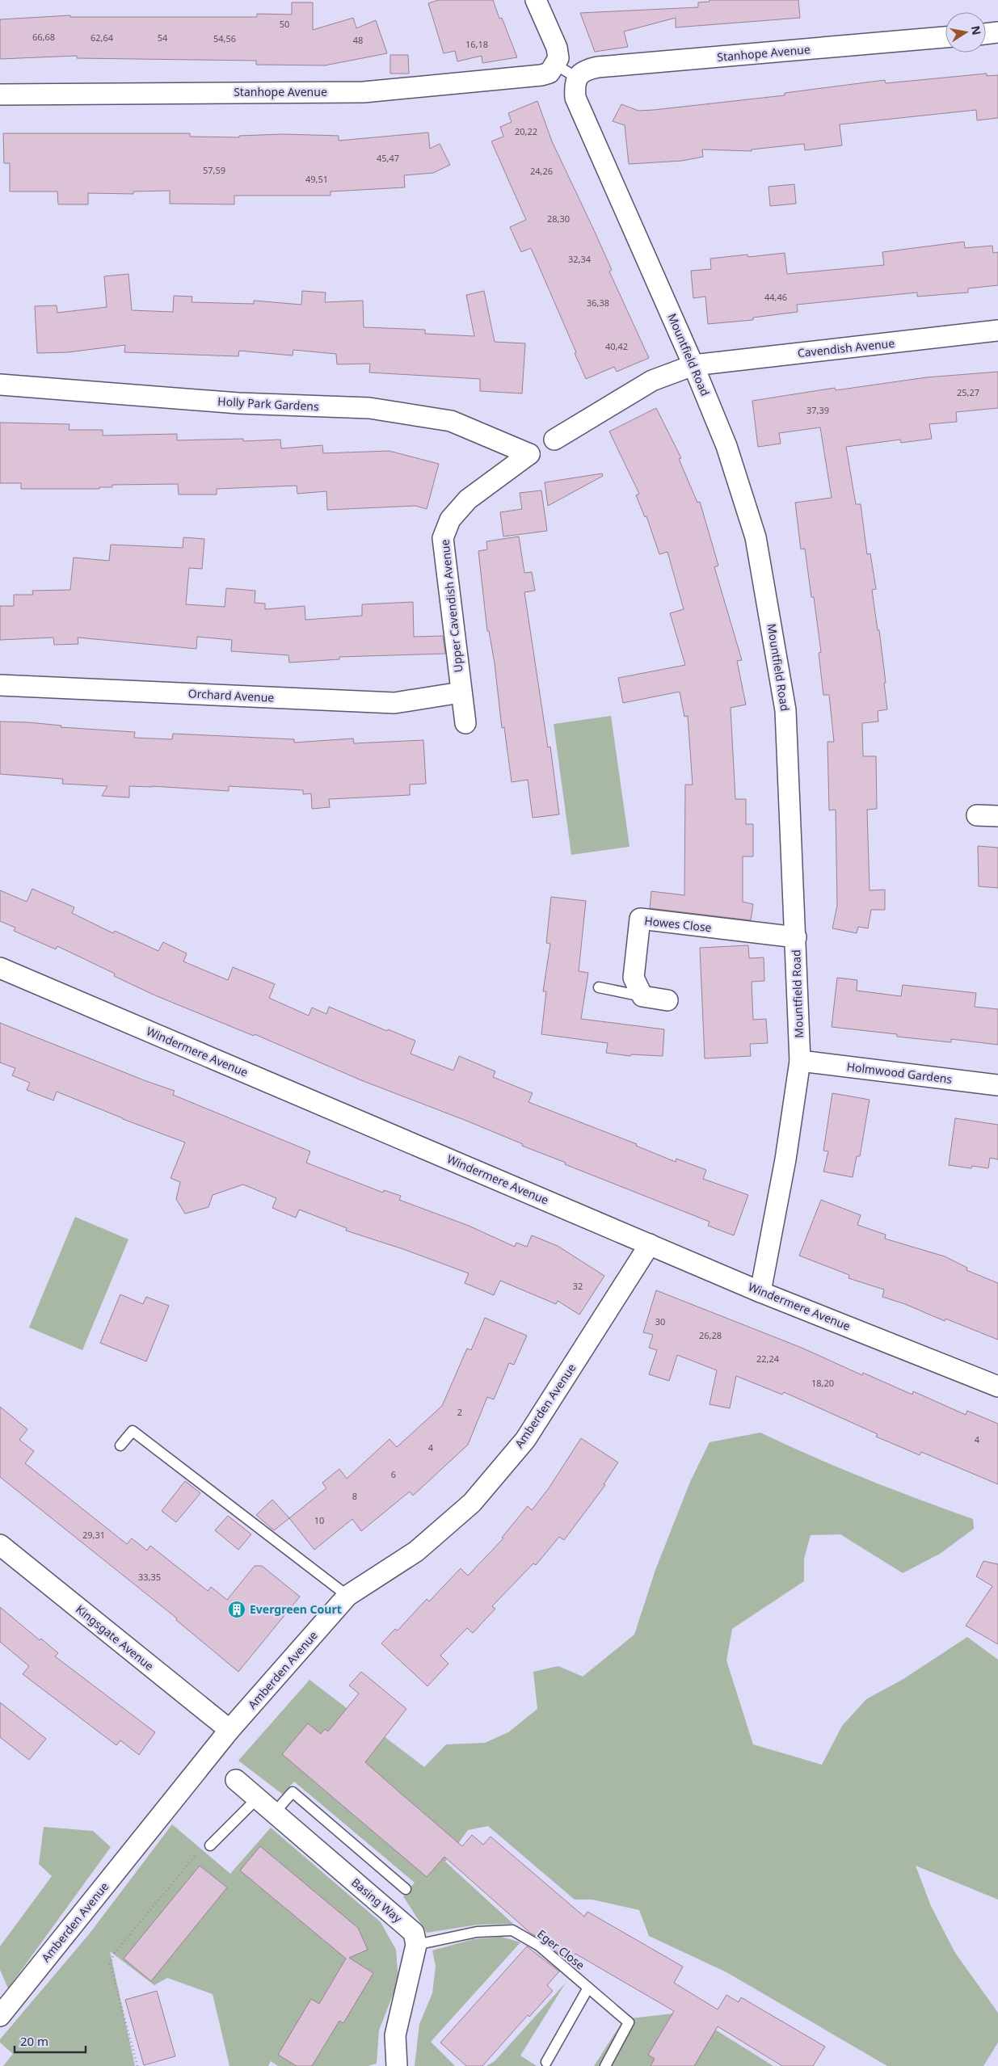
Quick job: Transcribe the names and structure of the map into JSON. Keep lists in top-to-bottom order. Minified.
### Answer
{"streets":{"street":["Stanhope Avenue","Cavendish Avenue","Mountfield Road","Holly Park Gardens","Upper Cavendish Avenue","Orchard Avenue","Howes Close","Windermere Avenue","Holmwood Gardens","Amberden Avenue","Kingsgate Avenue","Basing Way"],"lane":["Eger Close"]},"crossings":[["Stanhope Avenue","Mountfield Road"],["Cavendish Avenue","Mountfield Road"],["Mountfield Road","Howes Close"],["Mountfield Road","Windermere Avenue"],["Mountfield Road","Holmwood Gardens"],["Holly Park Gardens","Upper Cavendish Avenue"],["Upper Cavendish Avenue","Orchard Avenue"],["Windermere Avenue","Amberden Avenue"],["Amberden Avenue","Kingsgate Avenue"],["Basing Way","Eger Close"]],"places":{"building":["Evergreen Court"]},"house_numbers":["50","66,68","62,64","54","54,56","48","16,18","20,22","45,47","57,59","24,26","49,51","28,30","32,34","44,46","36,38","40,42","25,27","37,39","32","30","26,28","22,24","18,20","2","4","4","6","8","10","29,31","33,35"],"scale_bar":"20 m","north":"right"}
